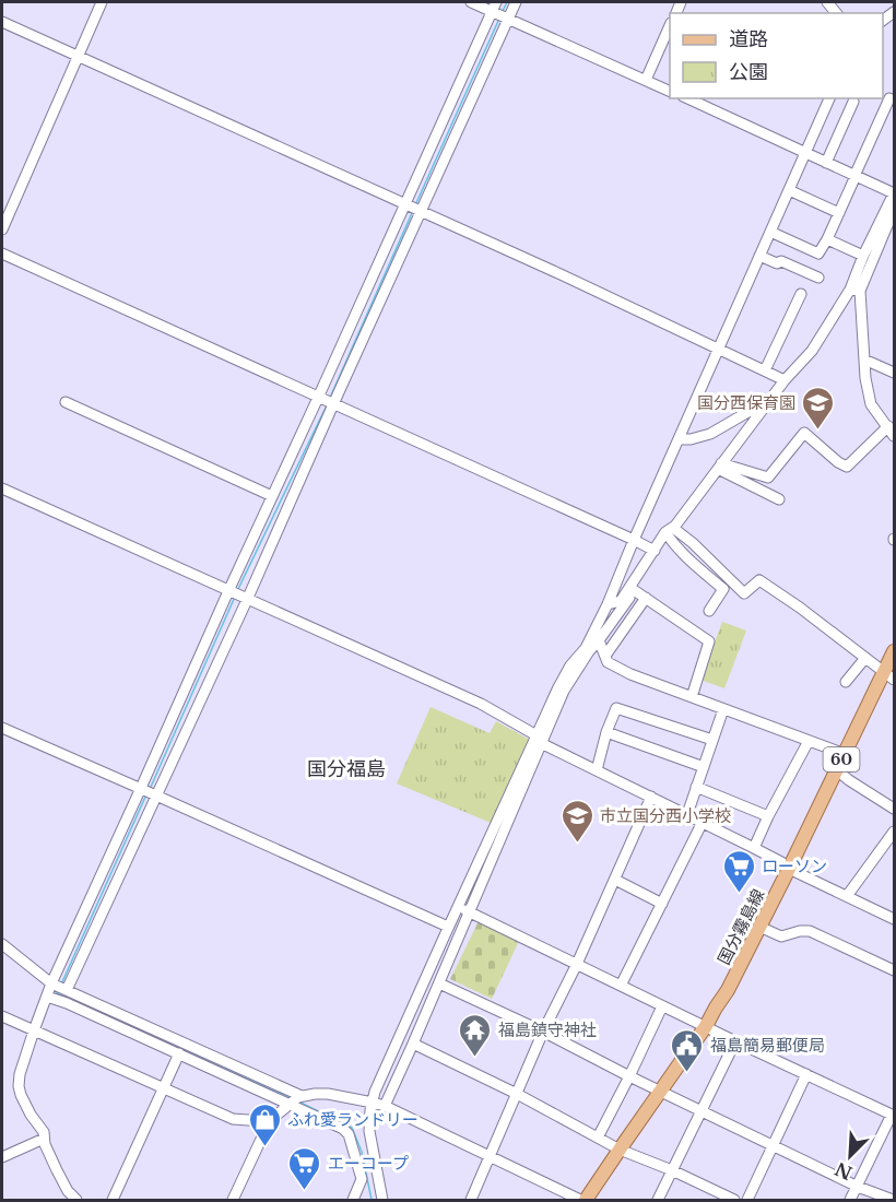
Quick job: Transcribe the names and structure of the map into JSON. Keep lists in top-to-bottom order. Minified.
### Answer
{"streets":{"main road":["60","国分霧島線"]},"districts":["国分福島"],"places":{"school or university":["国分西保育園","市立国分西小学校"],"supermarket":["ローソン","エーコープ"],"temple":["福島鎮守神社"],"public building":["福島簡易郵便局"],"shop":["ふれ愛ランドリー"]},"legend":["道路","公園"],"north":"bottom left"}
